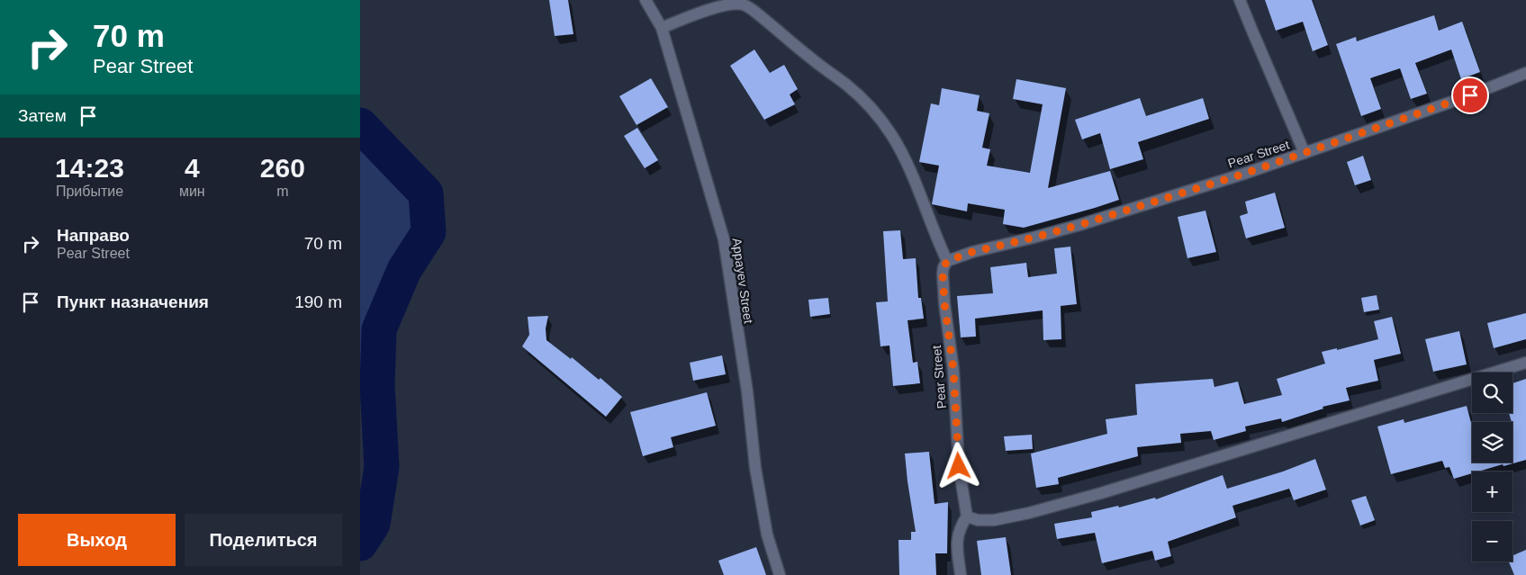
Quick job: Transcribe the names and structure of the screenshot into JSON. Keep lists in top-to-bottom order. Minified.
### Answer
{"streets":{"street":["Pear Street","Appayev Street"]},"page":{"turn":["70 m","Pear Street"],"then":"Затем","eta":["14:23","Прибытие","4","мин","260","m"],"list":[{"name":"Направо","note":"Pear Street","value":"70 m"},{"name":"Пункт назначения","value":"190 m"}],"map_buttons":["+","−"],"buttons":["Выход","Поделиться"]}}
